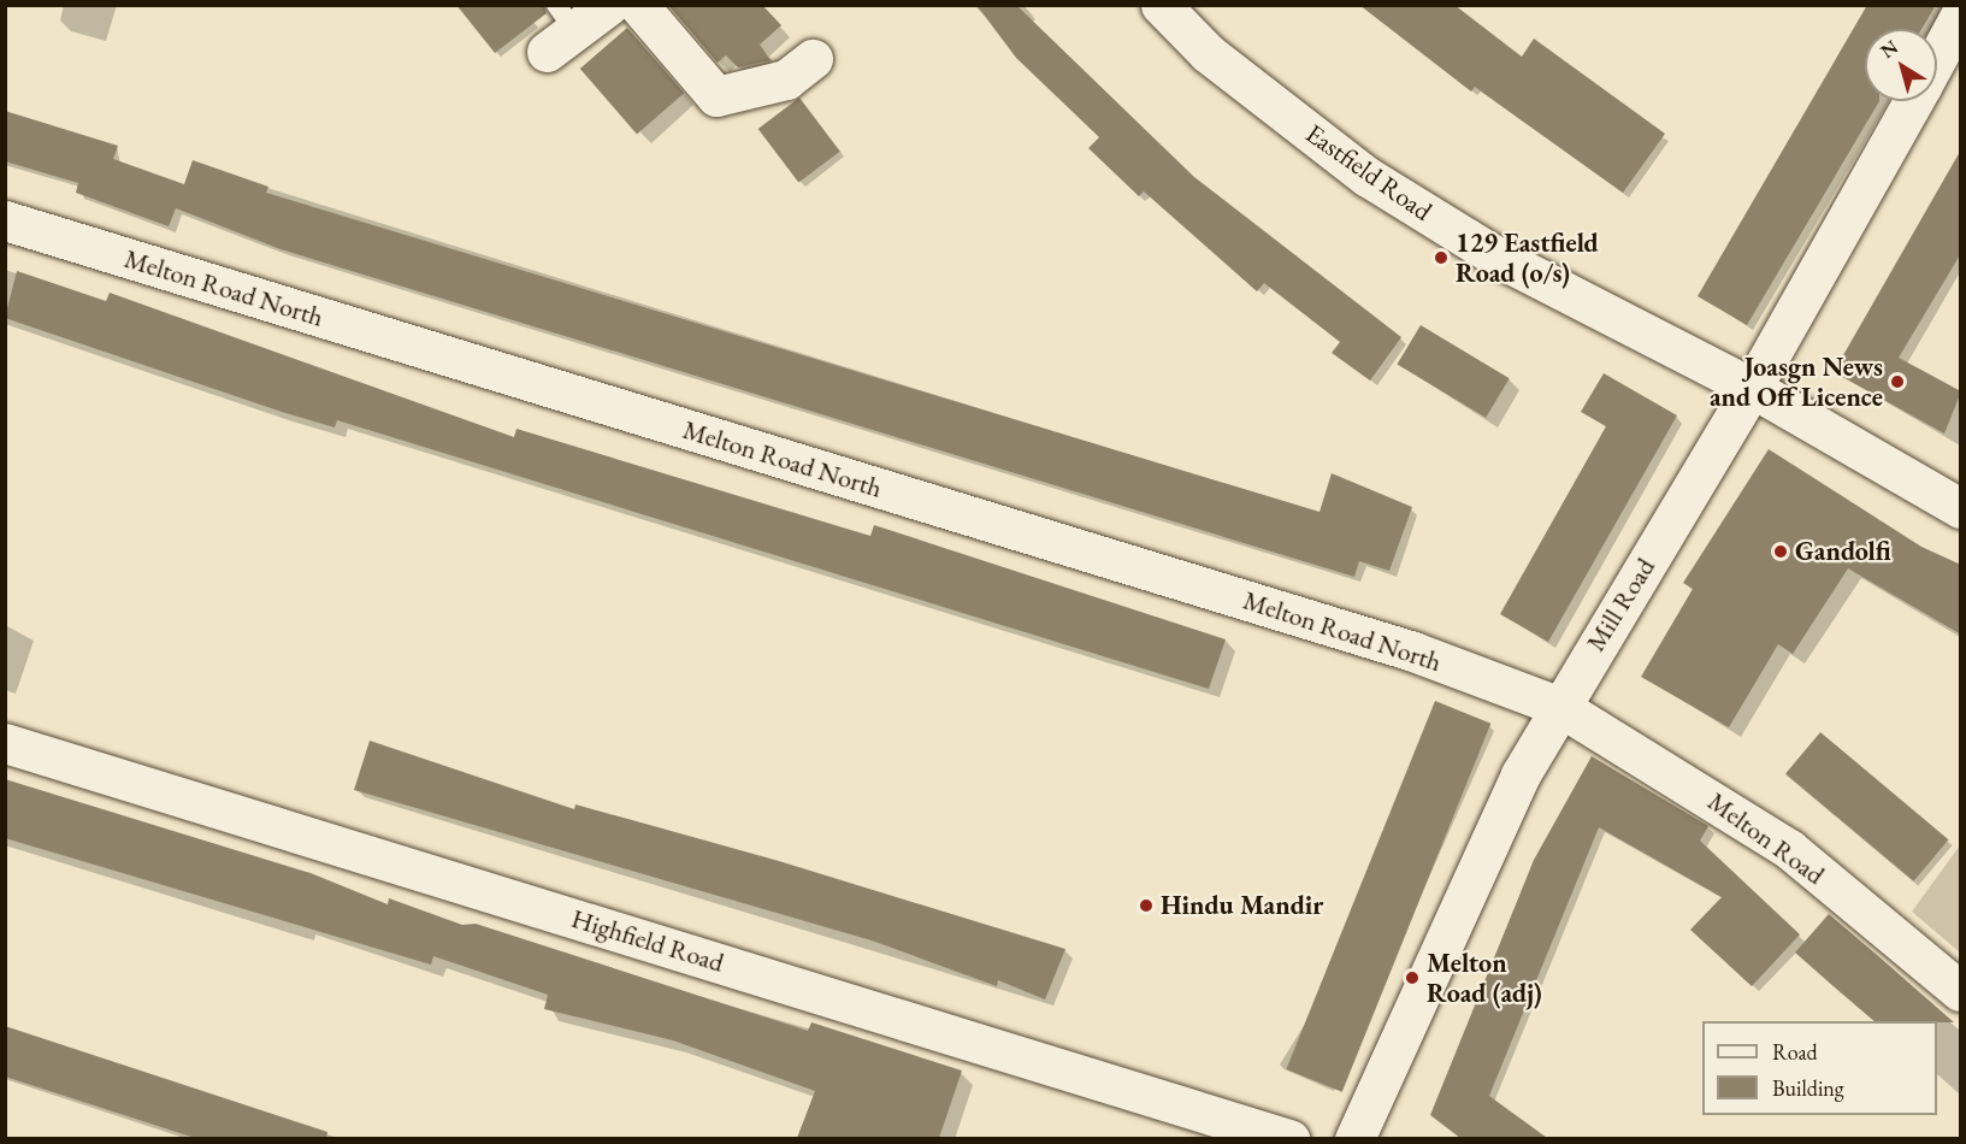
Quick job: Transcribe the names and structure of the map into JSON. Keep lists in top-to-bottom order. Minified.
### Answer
{"streets":{"street":["Eastfield Road","Melton Road North","Mill Road","Melton Road","Highfield Road"]},"crossings":[["Eastfield Road","Mill Road"],["Melton Road North","Mill Road"],["Melton Road North","Melton Road"],["Mill Road","Melton Road"]],"places":["129 Eastfield Road (o/s)","Joasgn News and Off Licence","Gandolfi","Hindu Mandir","Melton Road (adj)"],"legend":["Road","Building"],"north":"top left"}
